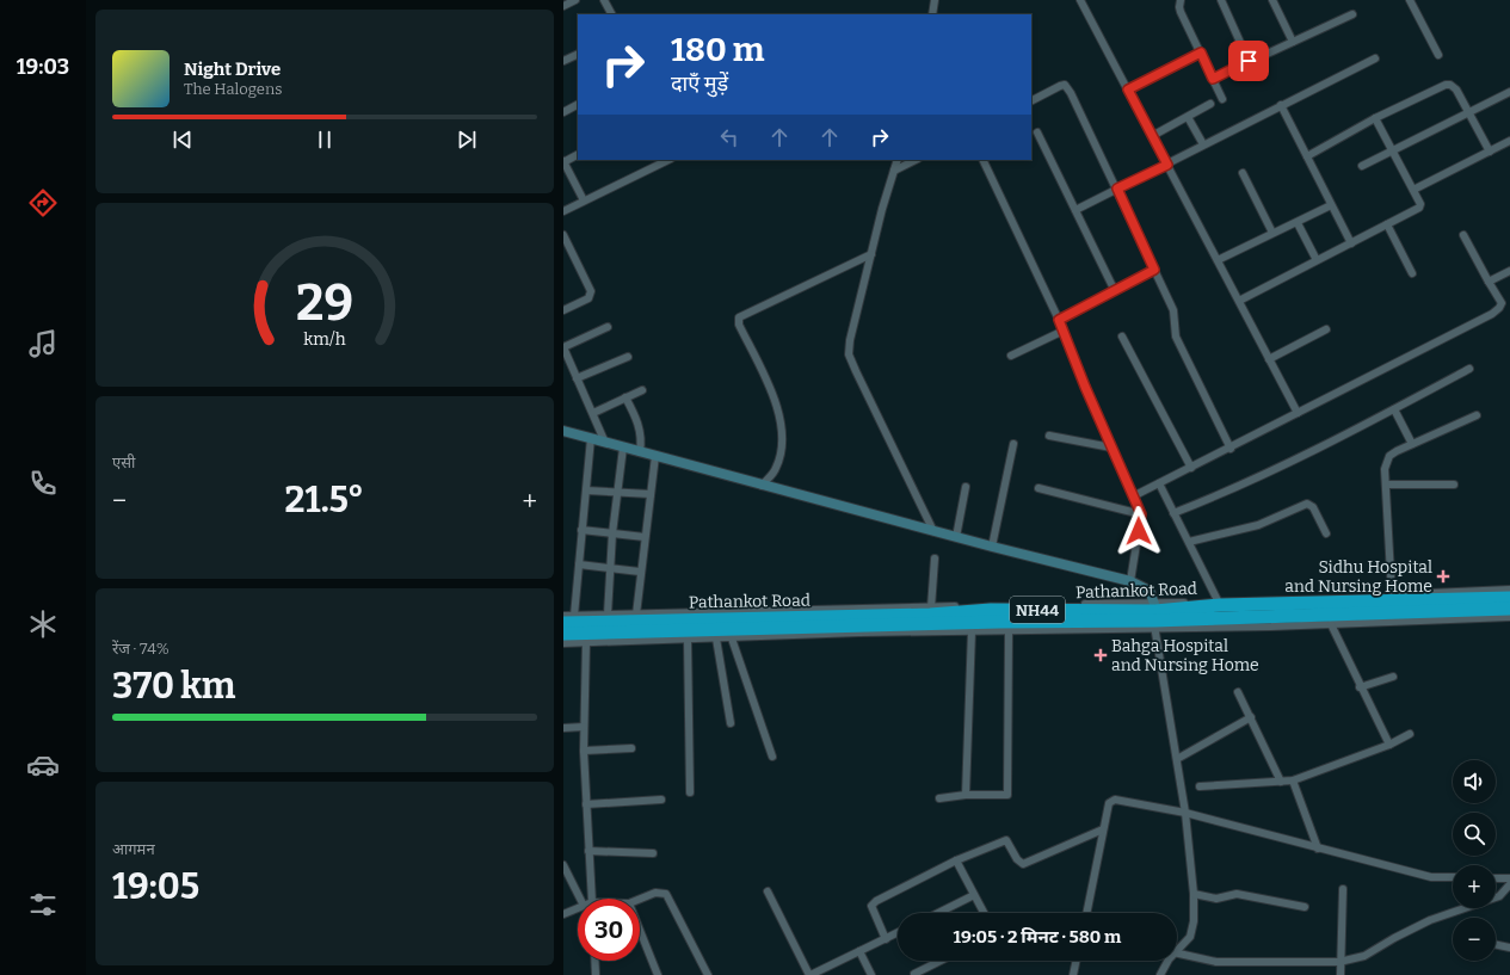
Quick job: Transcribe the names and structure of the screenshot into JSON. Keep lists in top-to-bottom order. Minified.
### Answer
{"streets":{"highway":["Pathankot Road","NH44"]},"crossings":[["Pathankot Road","NH44"]],"places":{"health":["Sidhu Hospital and Nursing Home","Bahga Hospital and Nursing Home"]},"page":{"tabs":"19:03","turn":["180 m","दाएँ मुड़ें"],"song":["Night Drive","The Halogens"],"tile":["एसी",["रेंज · 74%","370 km"],["आगमन","19:05"]],"heat":["−","21.5°","+"],"map_buttons":["+","−"],"limit":"30","trip":"19:05 · 2 मिनट · 580 m","gauge":["29","km/h"]}}
